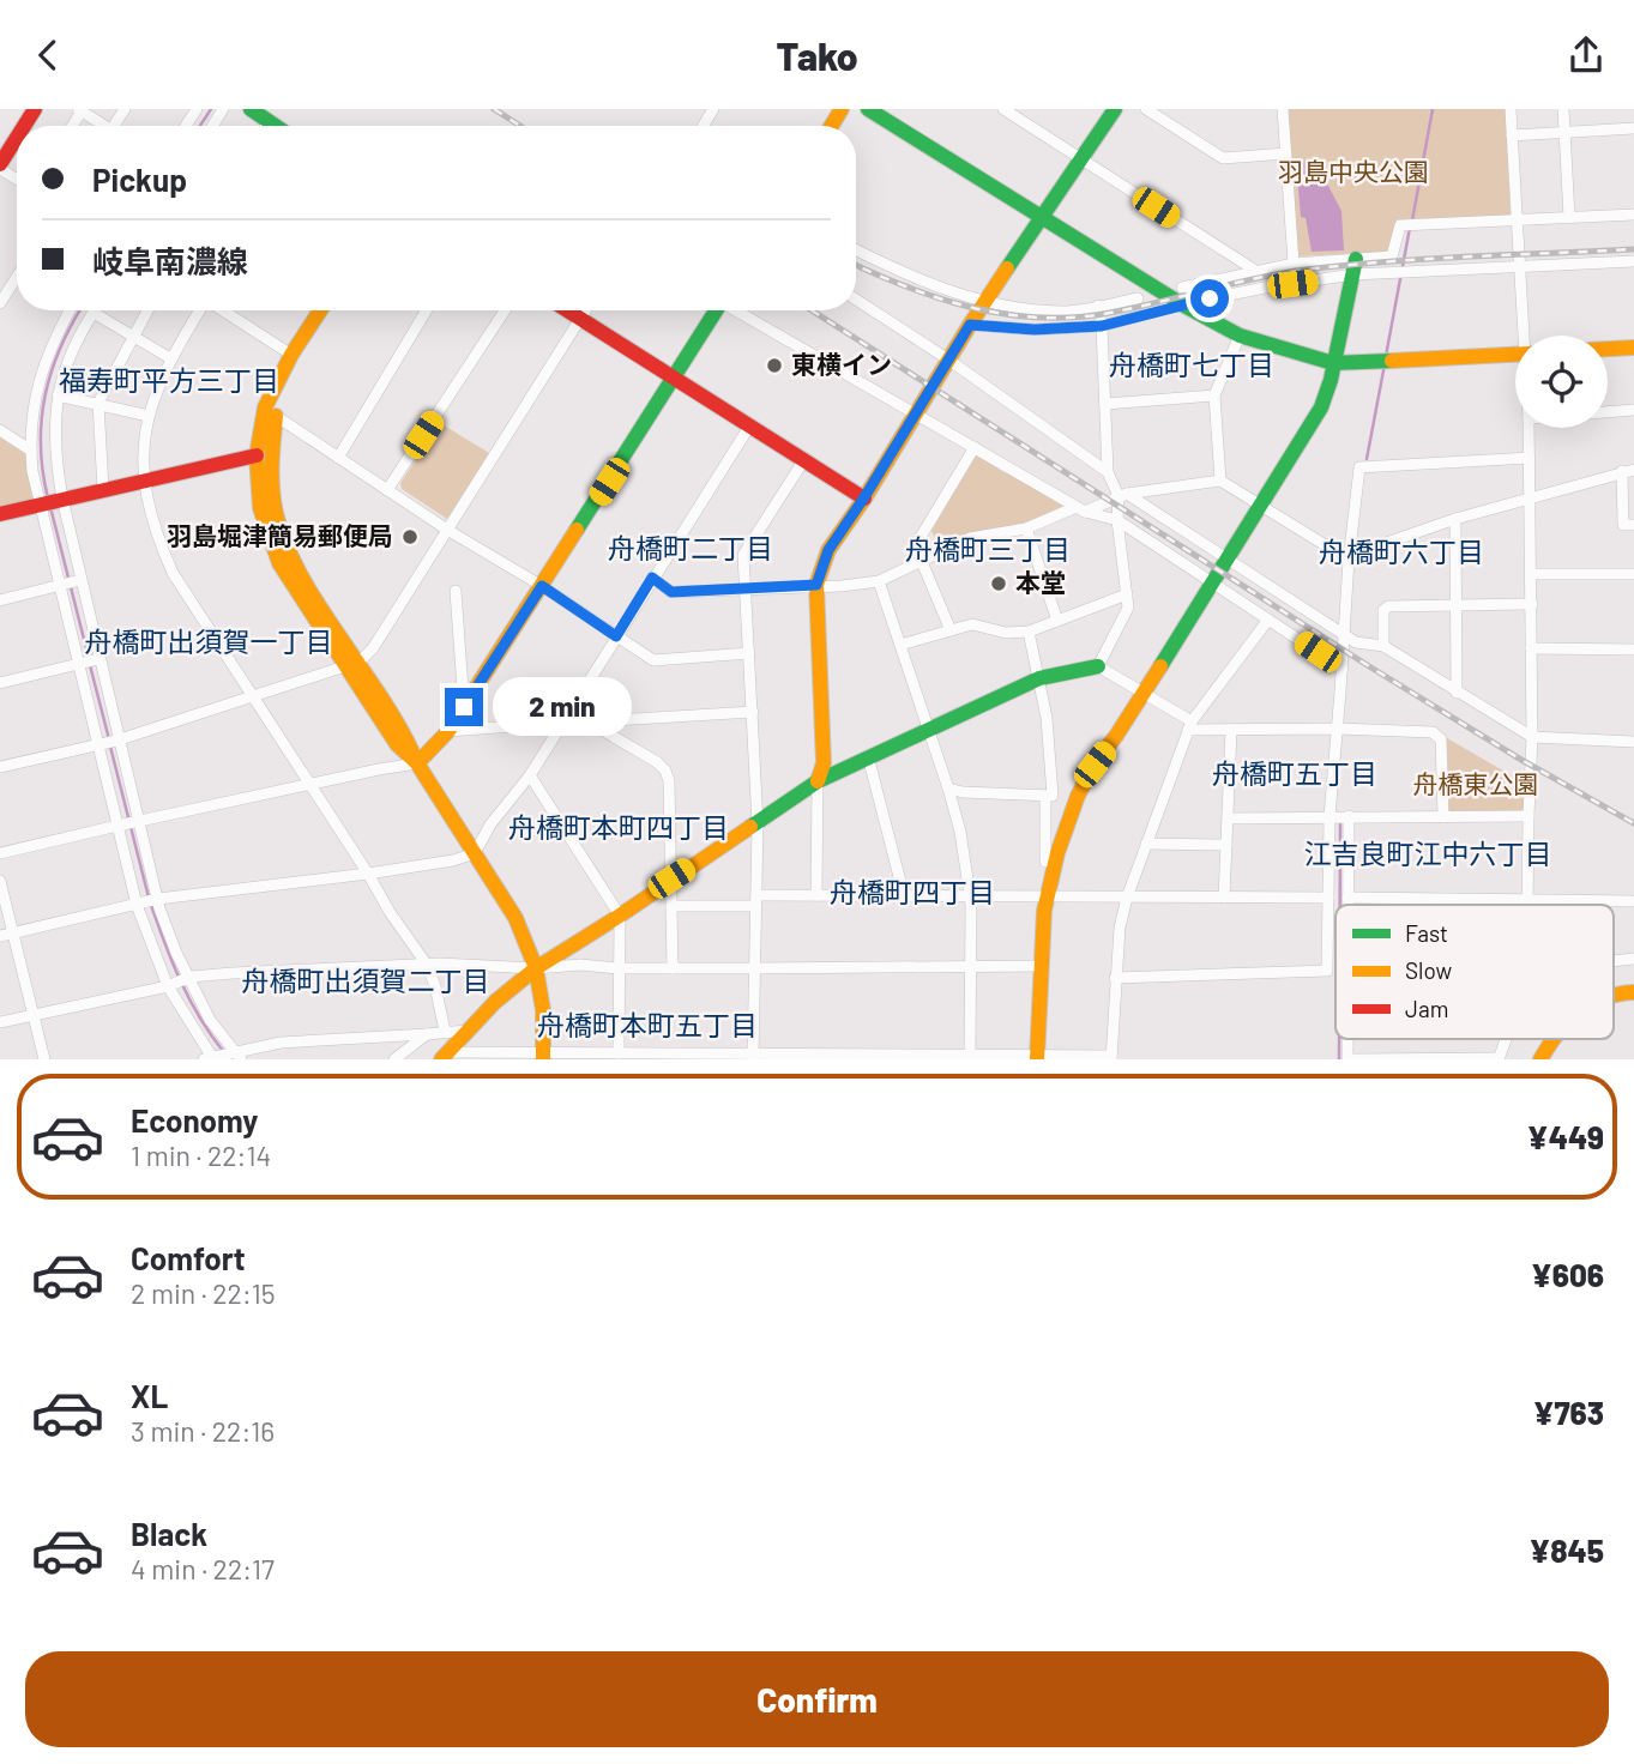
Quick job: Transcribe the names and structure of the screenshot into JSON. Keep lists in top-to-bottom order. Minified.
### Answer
{"districts":["舟橋町七丁目","福寿町平方三丁目","舟橋町二丁目","舟橋町三丁目","舟橋町六丁目","舟橋町出須賀一丁目","舟橋町五丁目","舟橋町本町四丁目","江吉良町江中六丁目","舟橋町四丁目","舟橋町出須賀二丁目","舟橋町本町五丁目"],"parks":["羽島中央公園","舟橋東公園"],"places":["東横イン","羽島堀津簡易郵便局","本堂"],"legend":["Fast","Slow","Jam"],"page":{"header":"Tako","banner":["Pickup","岐阜南濃線"],"bubble":"2 min","list":[{"name":"Economy","note":"1 min · 22:14","value":"¥449"},{"name":"Comfort","note":"2 min · 22:15","value":"¥606"},{"name":"XL","note":"3 min · 22:16","value":"¥763"},{"name":"Black","note":"4 min · 22:17","value":"¥845"}],"buttons":"Confirm"}}
